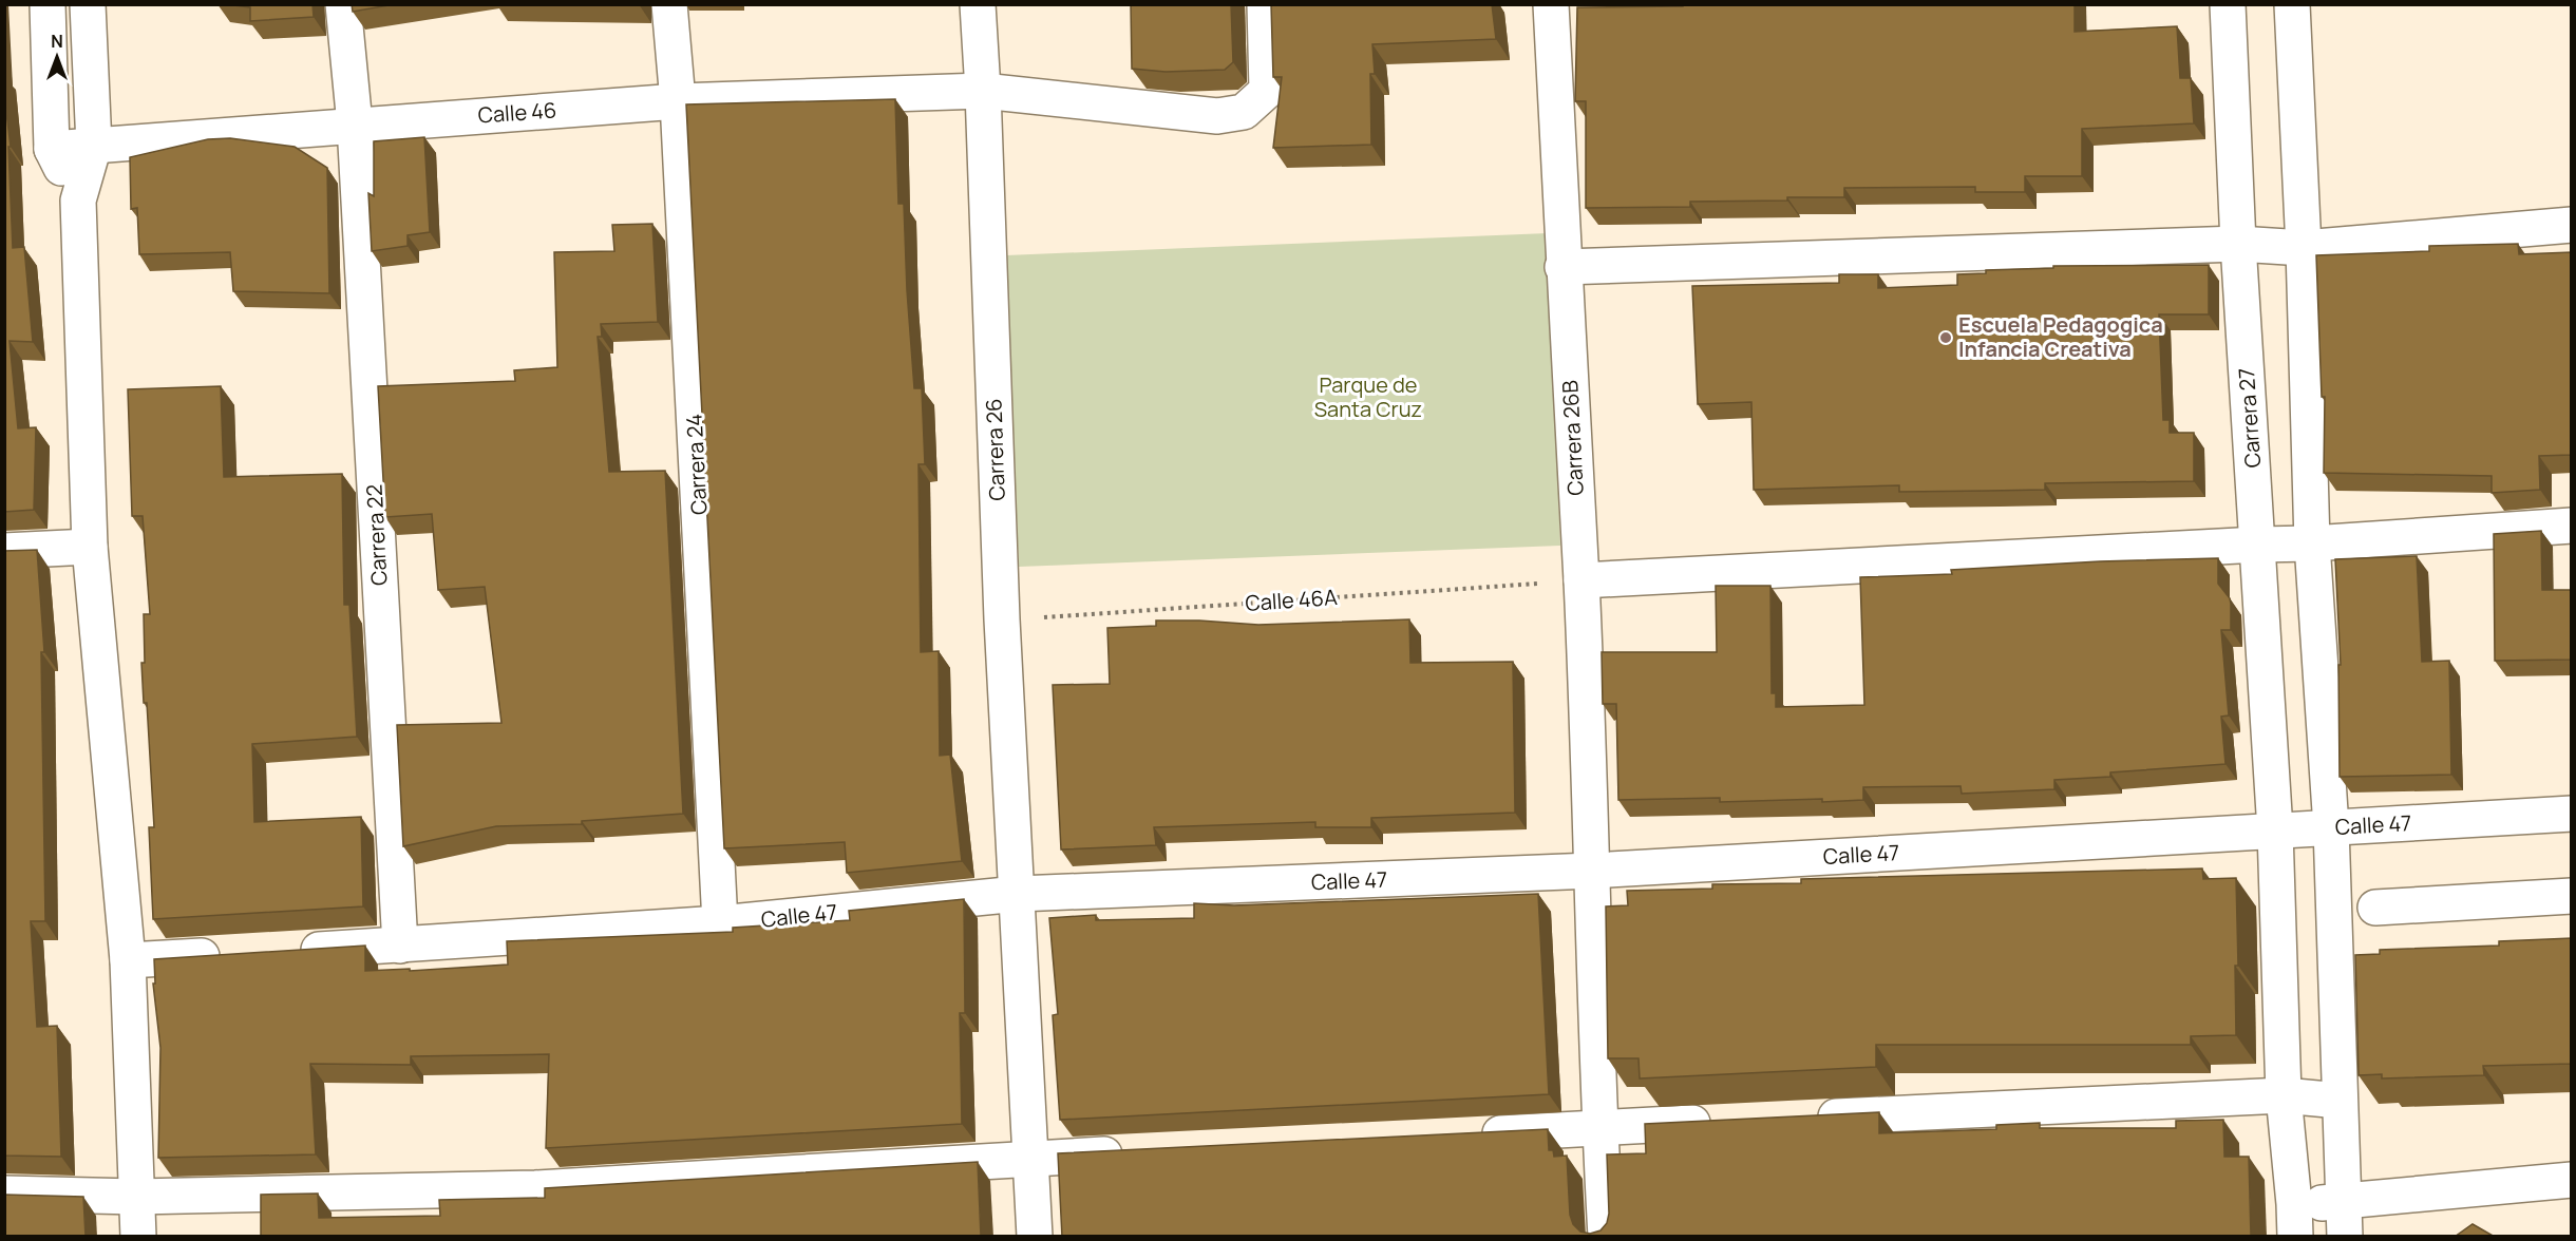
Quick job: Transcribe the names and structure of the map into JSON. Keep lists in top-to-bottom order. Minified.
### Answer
{"streets":{"street":["Calle 46","Carrera 27","Carrera 26B","Carrera 26","Carrera 24","Carrera 22","Calle 47"],"path":["Calle 46A"]},"crossings":[["Calle 46","Carrera 26"],["Calle 46","Carrera 24"],["Calle 46","Carrera 22"],["Carrera 27","Calle 47"],["Carrera 26B","Calle 46A"],["Carrera 26B","Calle 47"],["Carrera 26","Calle 46A"],["Carrera 26","Calle 47"],["Carrera 24","Calle 47"],["Carrera 22","Calle 47"]],"parks":["Parque de Santa Cruz"],"places":["Escuela Pedagogica Infancia Creativa"],"north":"top"}
